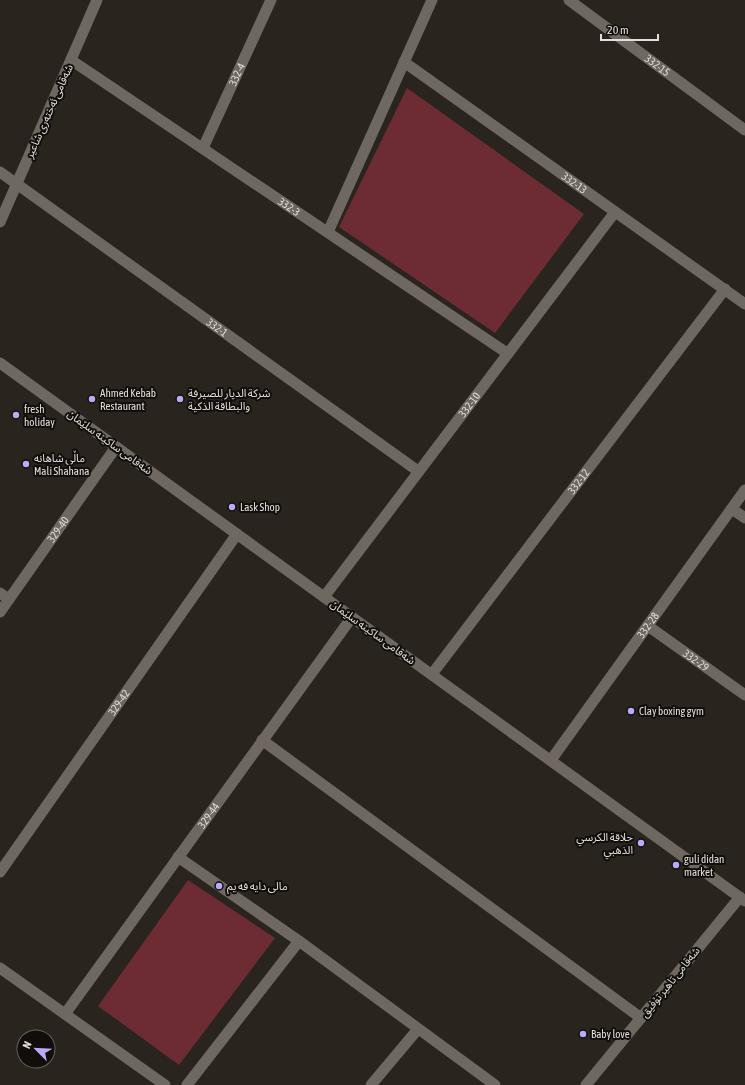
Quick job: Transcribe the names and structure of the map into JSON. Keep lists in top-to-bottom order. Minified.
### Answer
{"streets":{"street":["332-15","332-4","شەقامی ئەختەری شاعیر","332-13","332-3","332-1","332-10","شەقامی ساکینە سلێمان","332-12","329-40","332-28","332-29","329-42","329-44","شەقامی تاهیر تۆفیق"]},"crossings":[["332-4","332-3"],["شەقامی ئەختەری شاعیر","332-3"],["شەقامی ئەختەری شاعیر","332-1"],["332-13","332-10"],["332-13","332-12"],["332-3","332-10"],["332-1","332-10"],["332-10","شەقامی ساکینە سلێمان"],["شەقامی ساکینە سلێمان","332-12"],["شەقامی ساکینە سلێمان","329-40"],["شەقامی ساکینە سلێمان","332-28"],["شەقامی ساکینە سلێمان","329-42"],["شەقامی ساکینە سلێمان","329-44"],["شەقامی ساکینە سلێمان","شەقامی تاهیر تۆفیق"],["332-28","332-29"]],"places":["Ahmed Kebab Restaurant","شركة الديار للصيرفة والبطاقة الذكية","fresh holiday","ماڵی شاھانە Mali Shahana","Lask Shop","Clay boxing gym","حلاقة الكرسي الذهبي","guli didan market","مالى دايه فه يم","Baby love"],"scale_bar":"20 m","north":"top left"}
